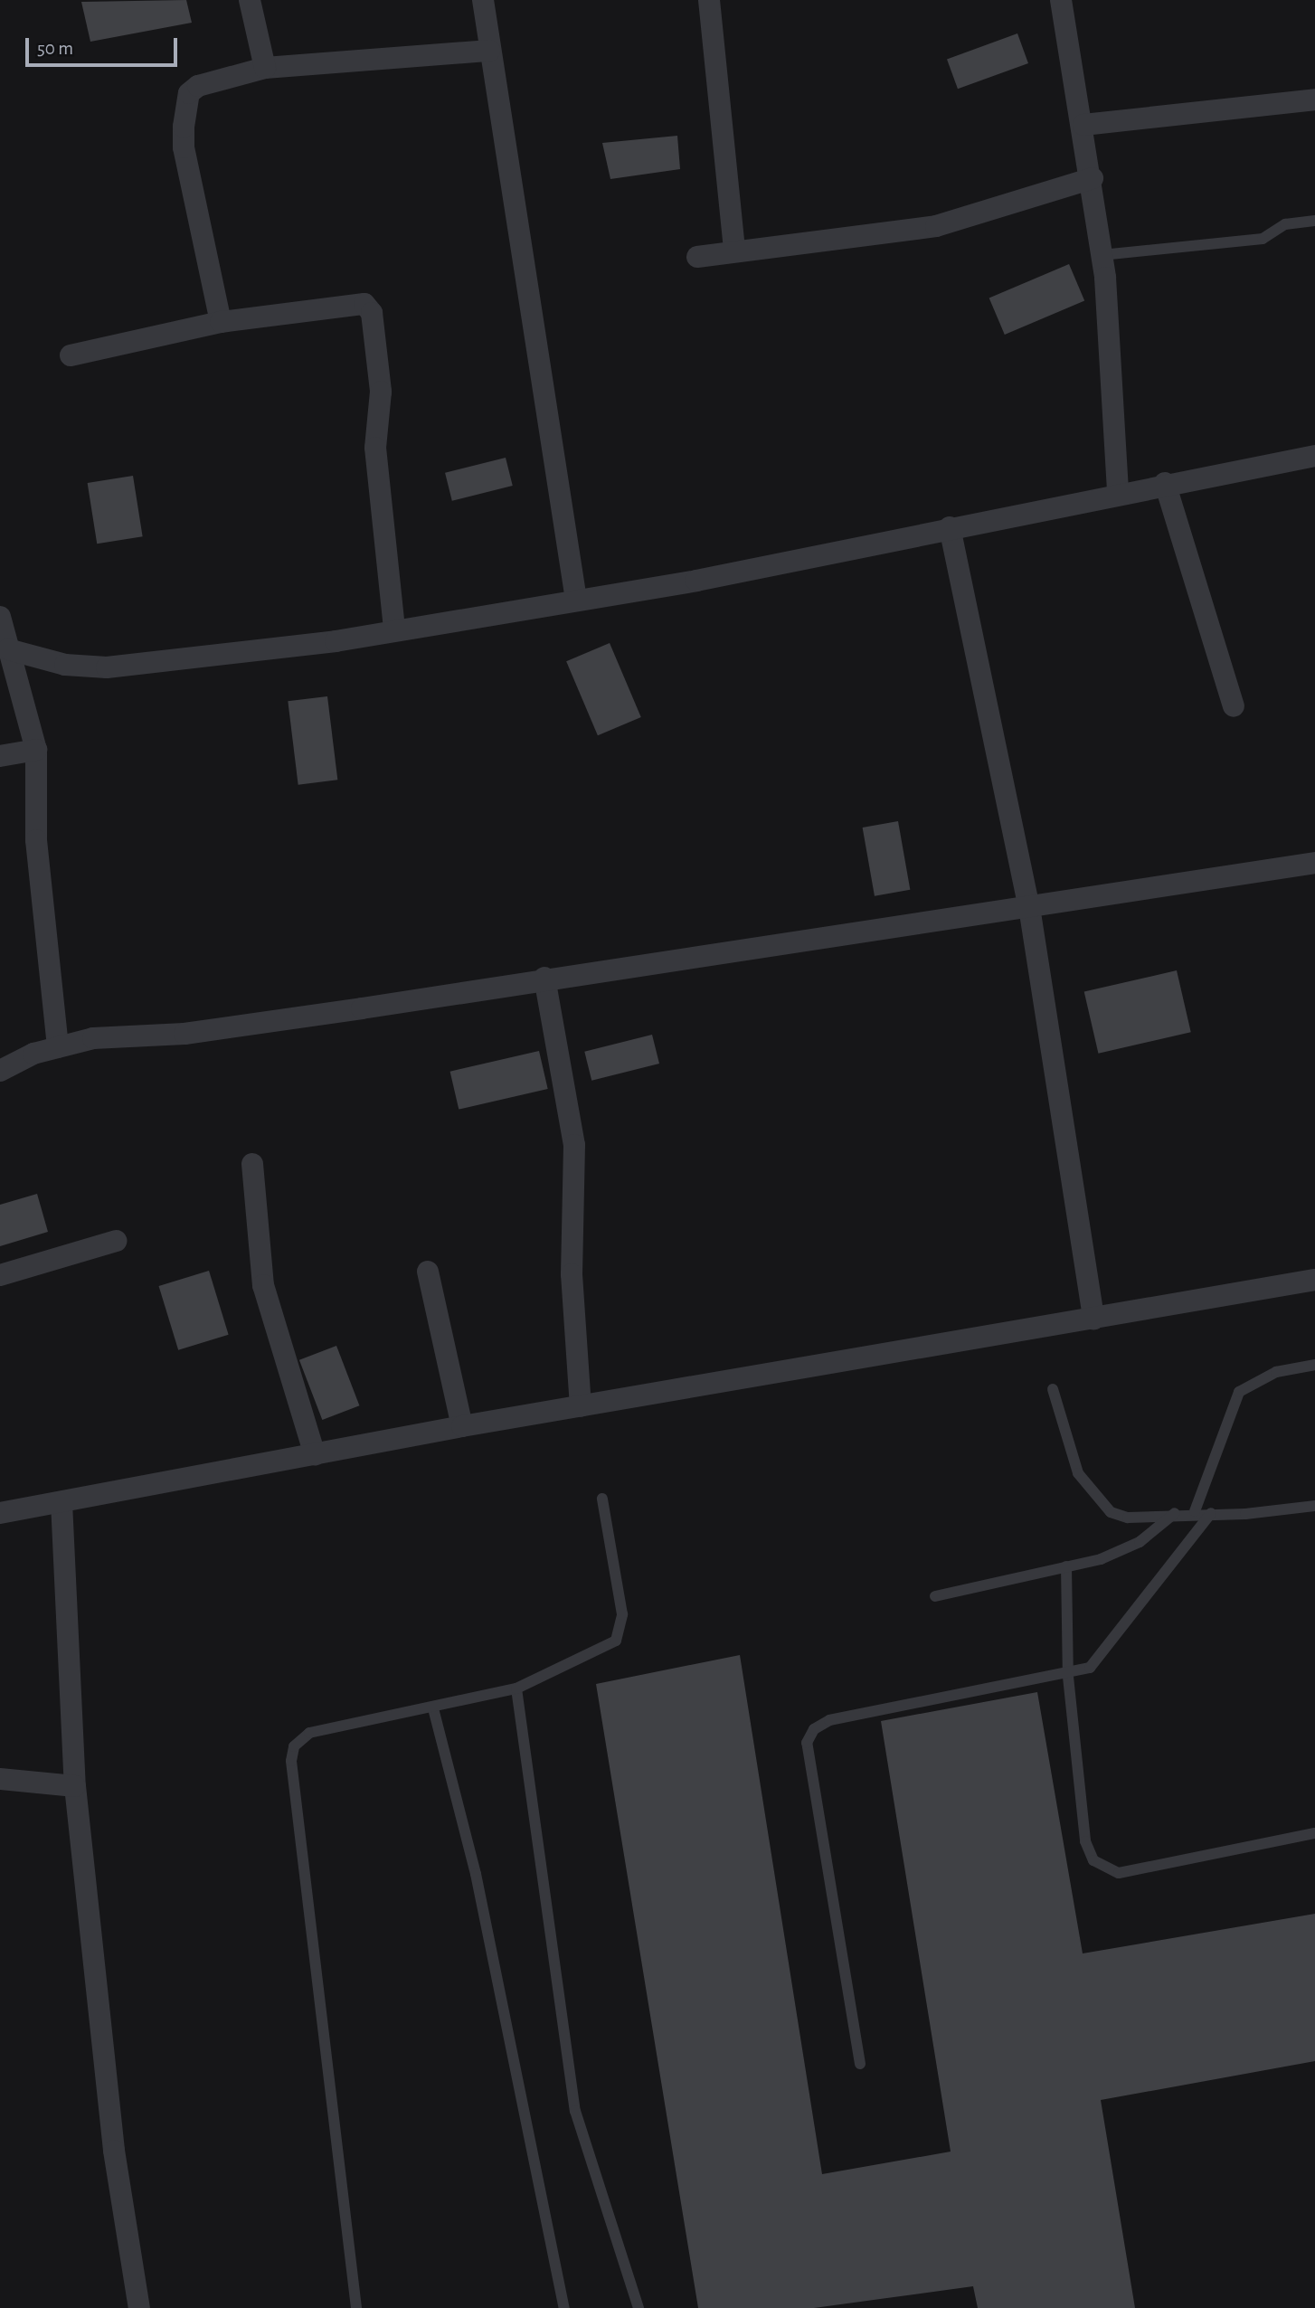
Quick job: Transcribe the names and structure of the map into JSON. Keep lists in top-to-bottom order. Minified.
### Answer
{"scale_bar":"50 m"}
